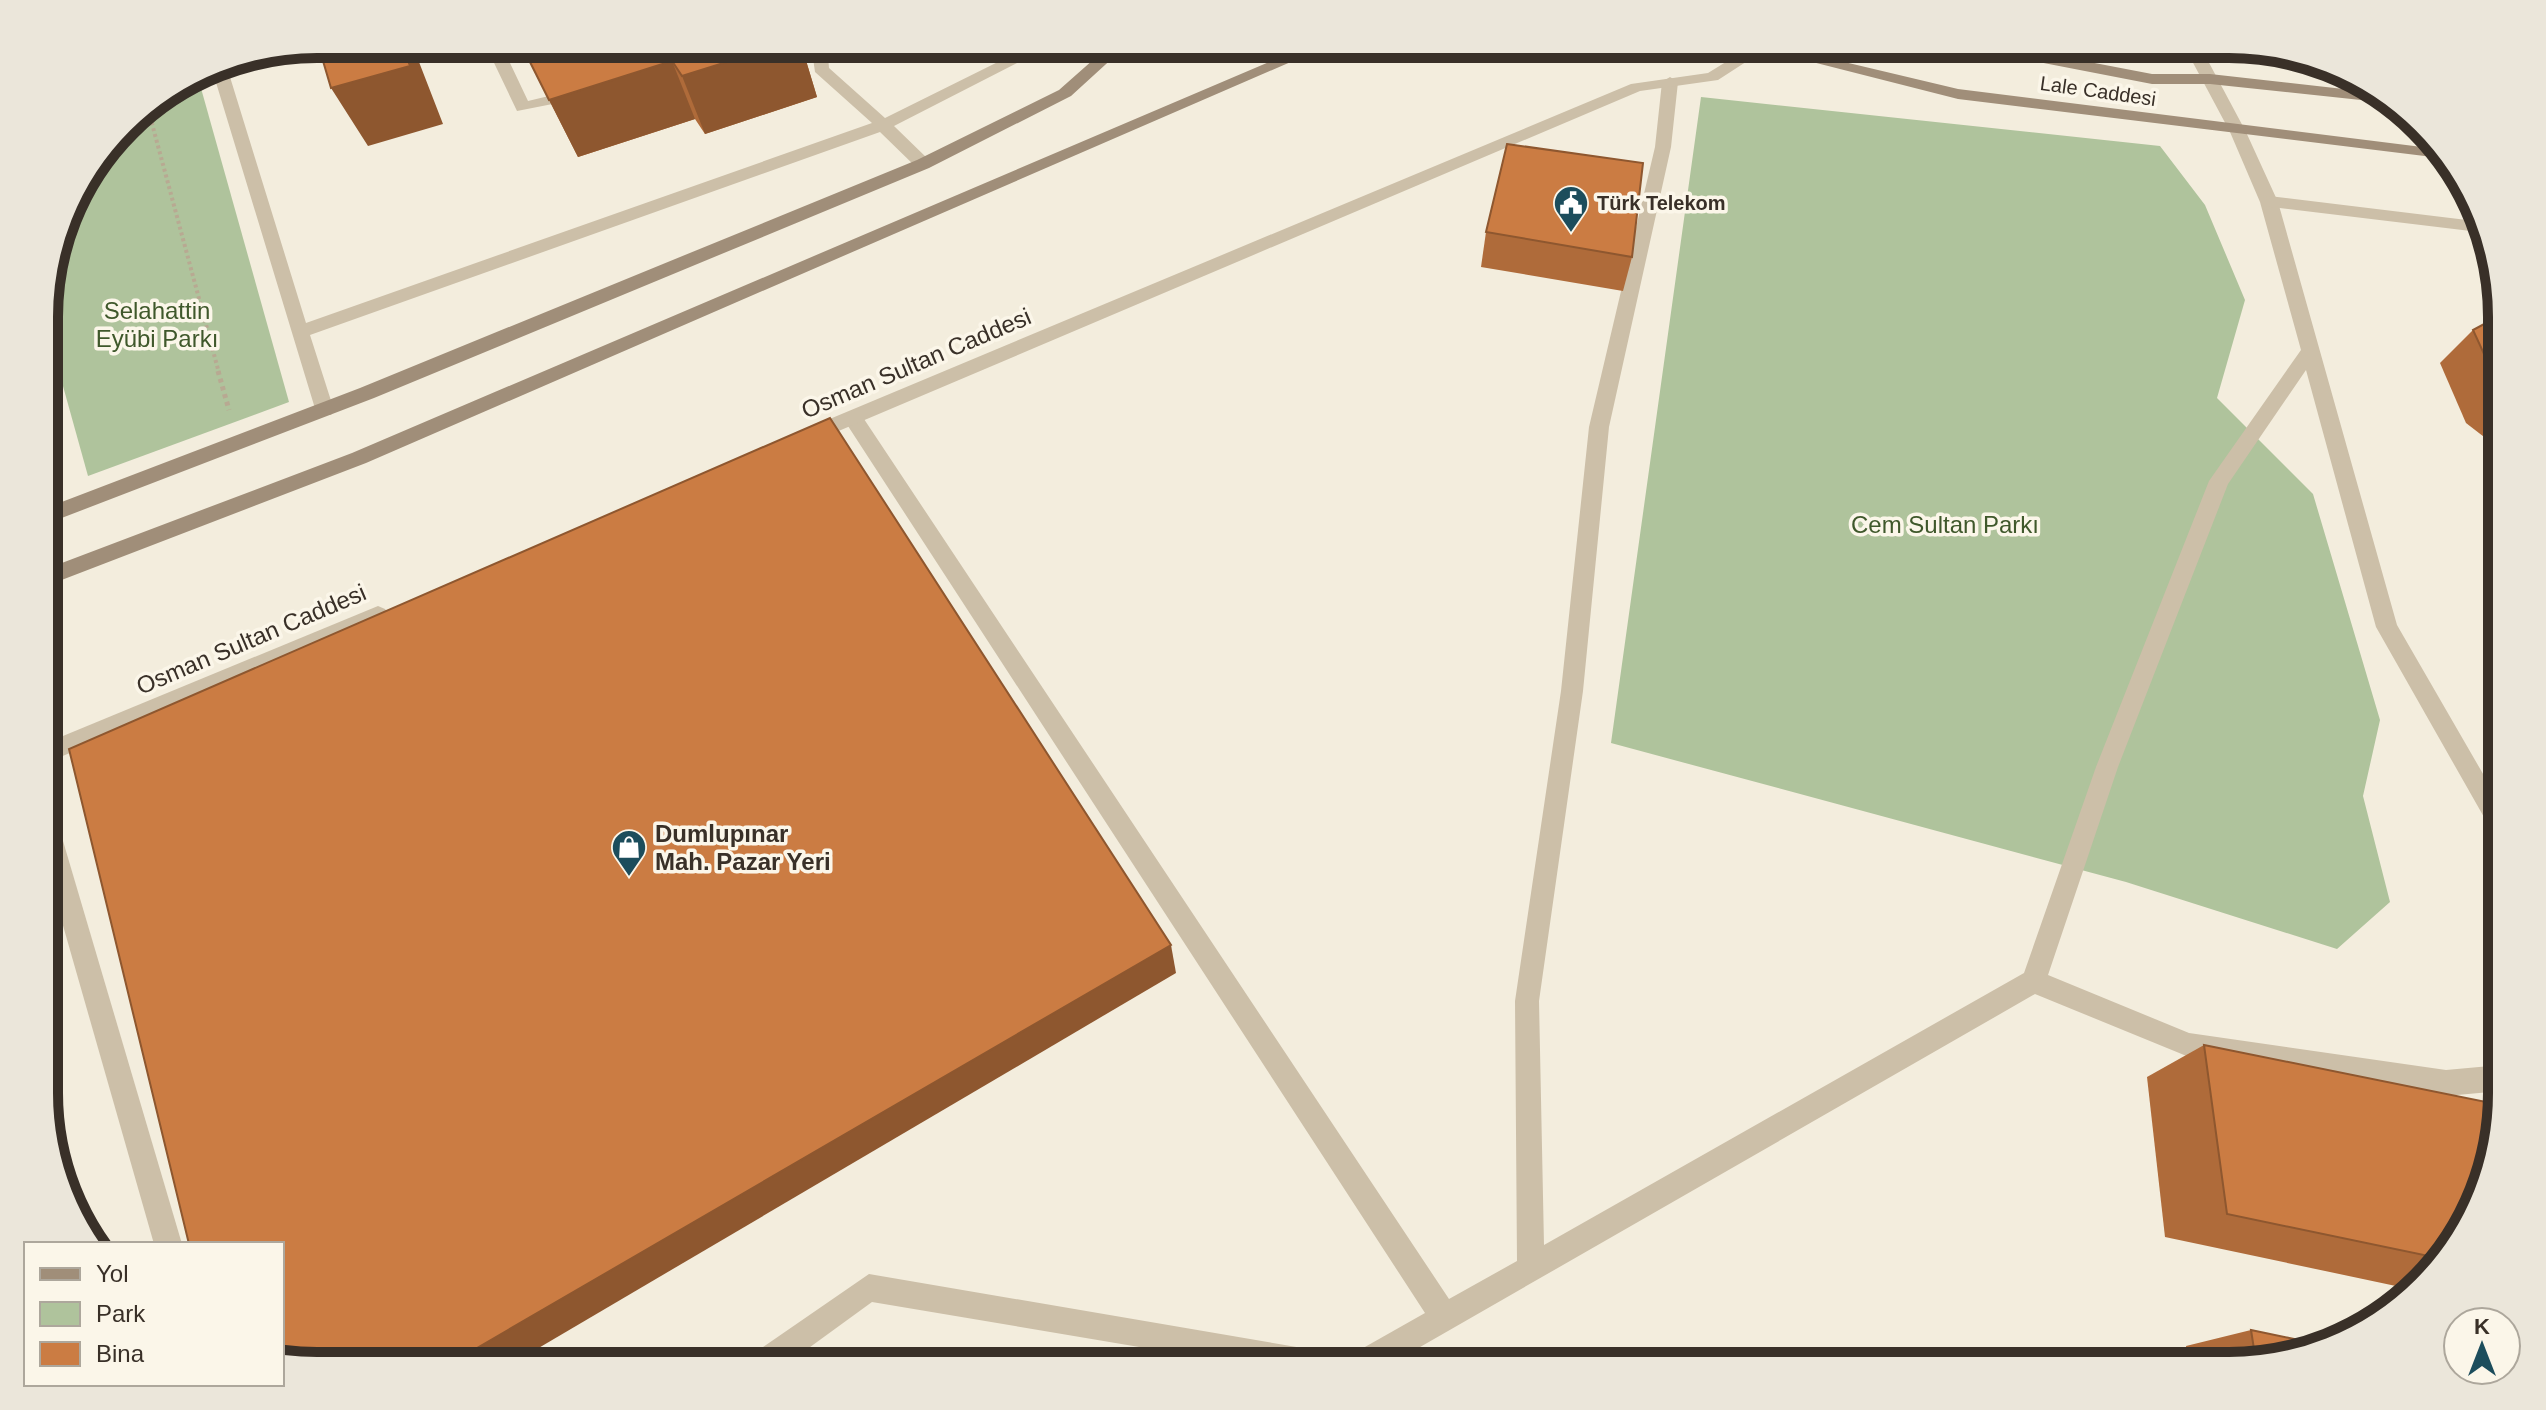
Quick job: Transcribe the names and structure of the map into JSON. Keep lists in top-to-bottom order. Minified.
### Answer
{"streets":{"main road":["Lale Caddesi"],"street":["Osman Sultan Caddesi"]},"parks":["Selahattin Eyübi Parkı","Cem Sultan Parkı"],"places":{"public building":["Türk Telekom"],"shop":["Dumlupınar Mah. Pazar Yeri"]},"legend":["Yol","Park","Bina"],"north":"top"}
